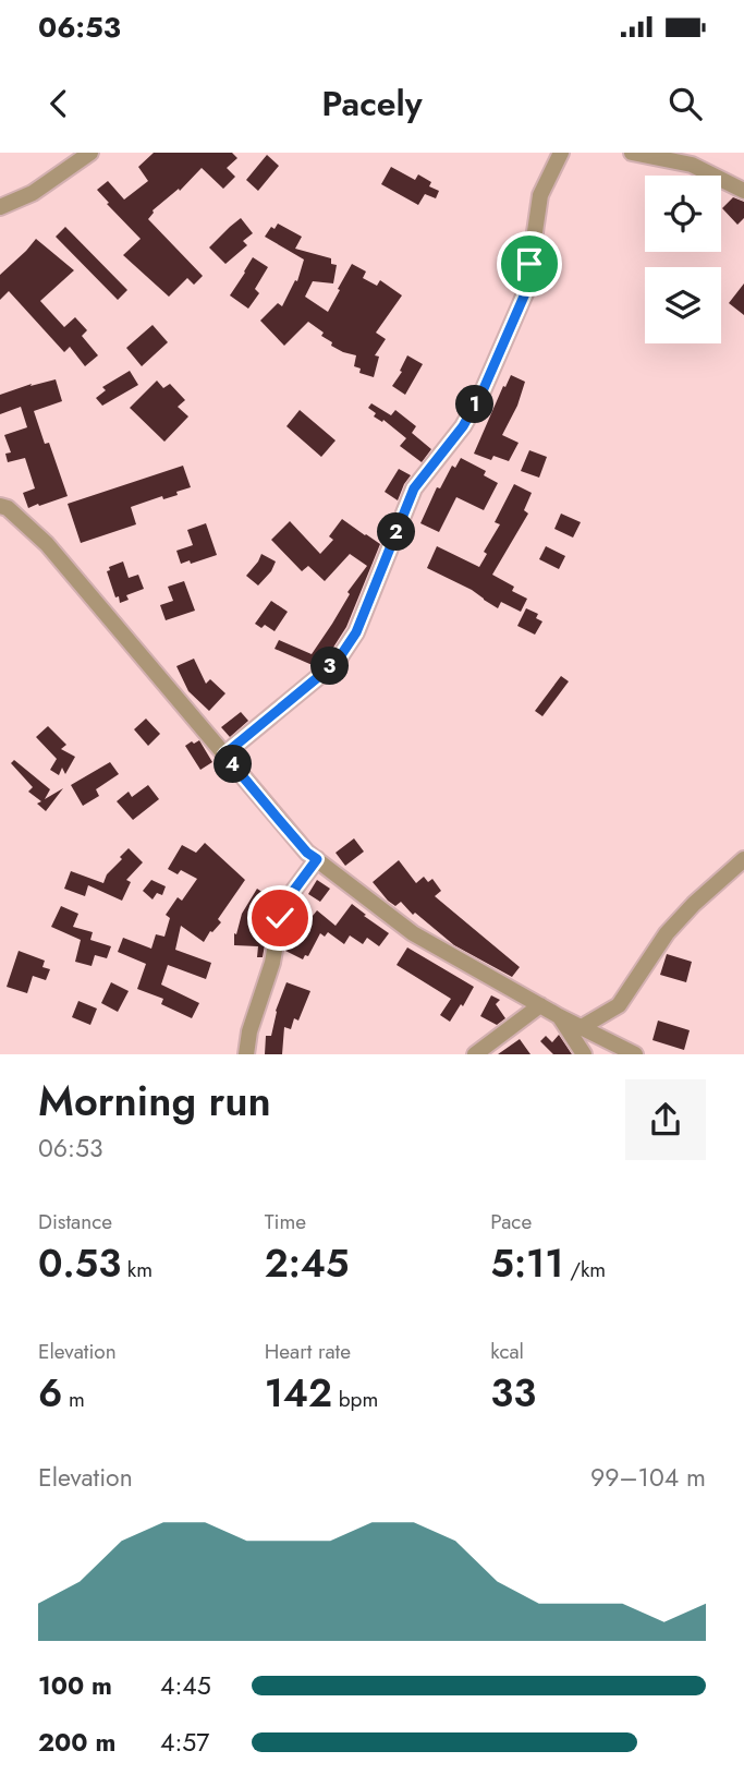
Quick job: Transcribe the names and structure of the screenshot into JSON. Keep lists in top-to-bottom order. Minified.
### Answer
{"page":{"status":"06:53","header":"Pacely","pins":["1","2","3","4"],"heading":["Morning run","06:53"],"stats":[["Distance","0.53 km"],["Time","2:45"],["Pace","5:11 /km"],["Elevation","6 m"],["Heart rate","142 bpm"],["kcal","33"]],"chart":["Elevation","99–104 m"],"list":[{"name":"100 m","note":"4:45"},{"name":"200 m","note":"4:57"}]}}
